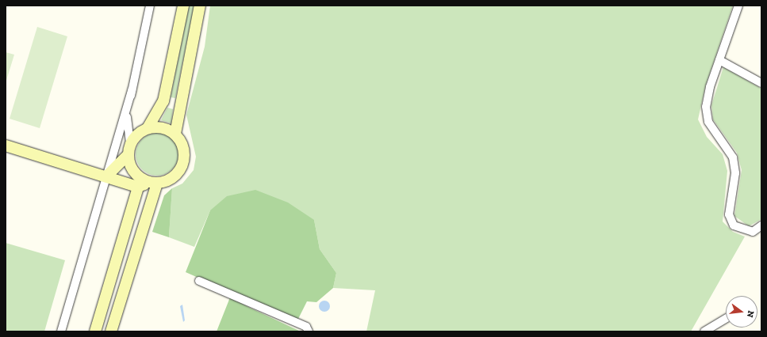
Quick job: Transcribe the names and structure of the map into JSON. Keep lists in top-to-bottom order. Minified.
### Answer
{"north":"right"}
